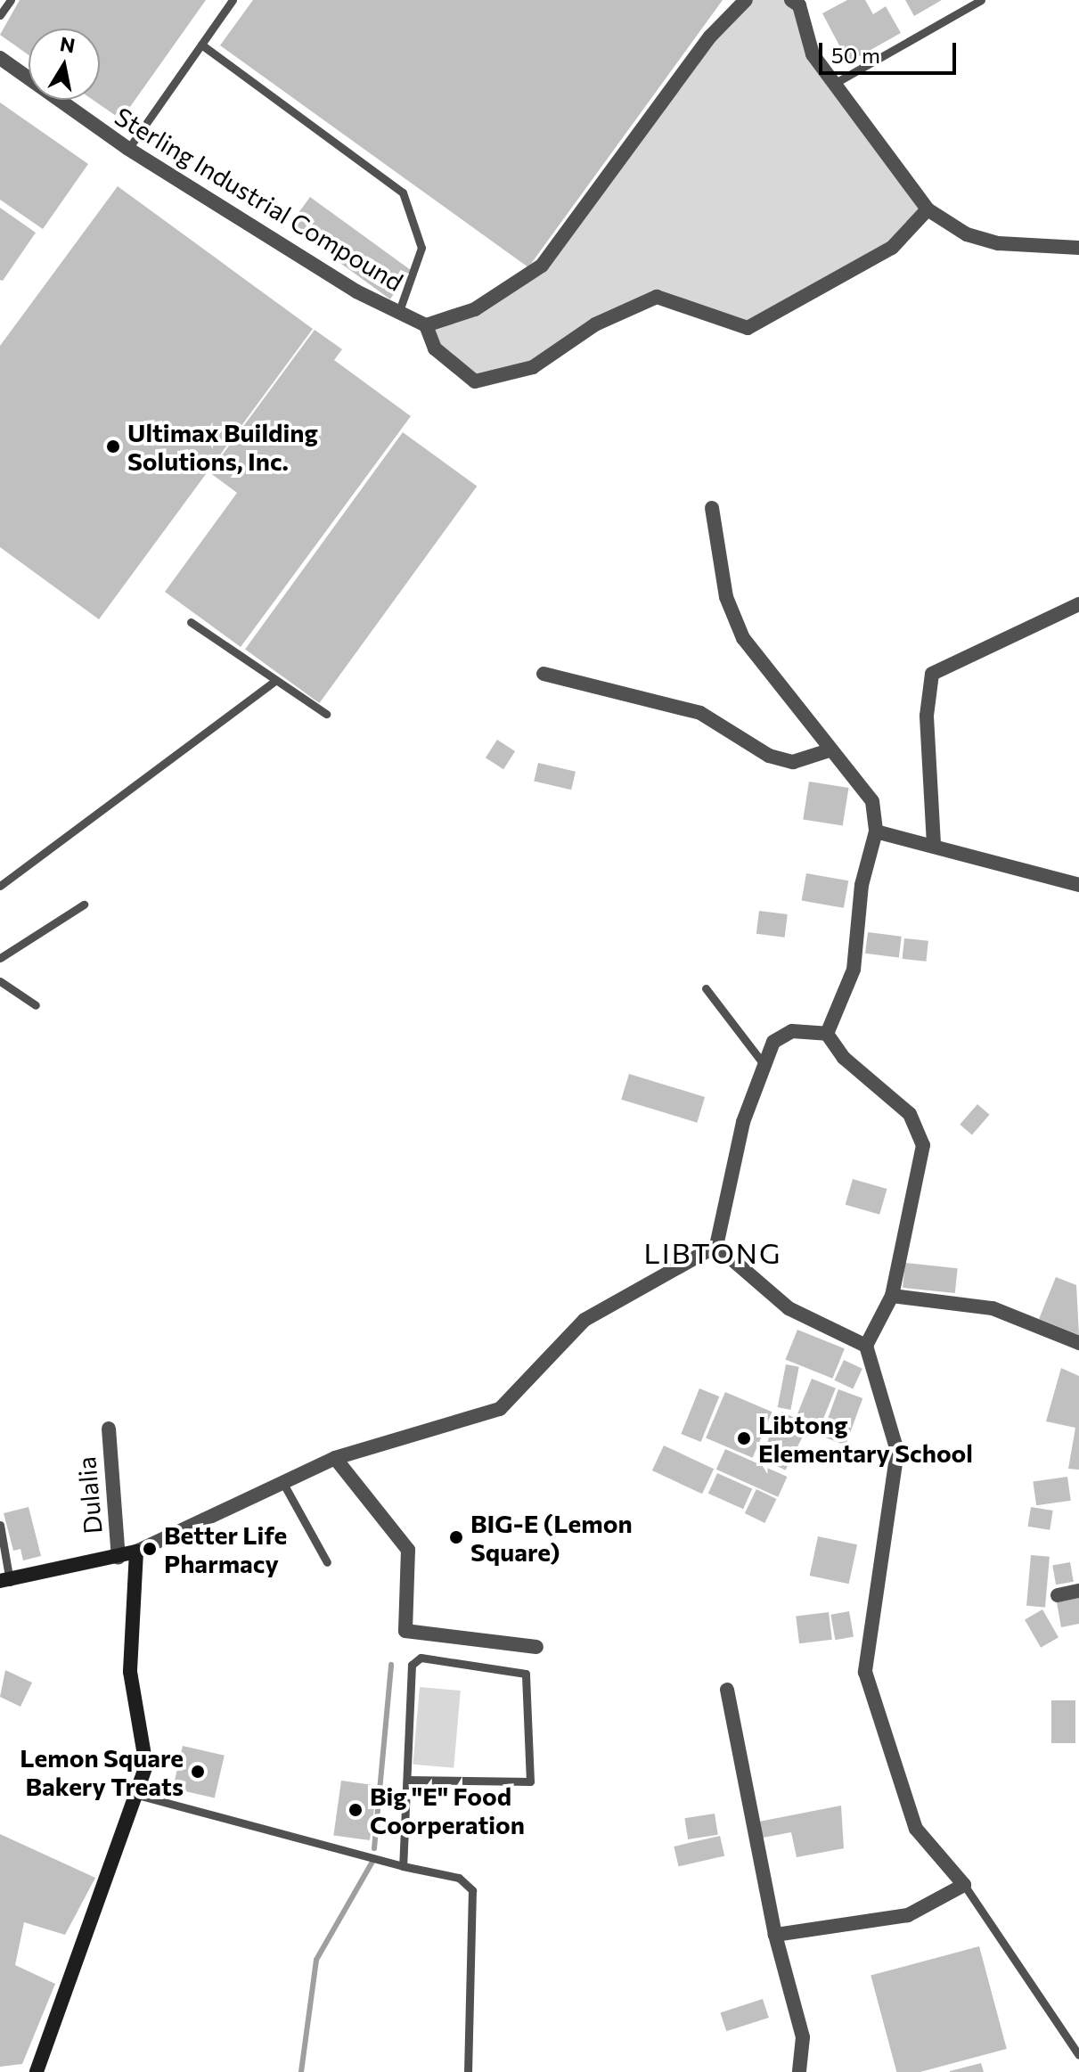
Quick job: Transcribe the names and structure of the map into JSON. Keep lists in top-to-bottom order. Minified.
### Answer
{"streets":{"street":["Sterling Industrial Compound","Dulalia"]},"districts":["LIBTONG"],"places":["Ultimax Building Solutions, Inc.","Libtong Elementary School","BIG-E (Lemon Square)","Better Life Pharmacy","Lemon Square Bakery Treats","Big \"E\" Food Coorperation"],"scale_bar":"50 m","north":"top"}
